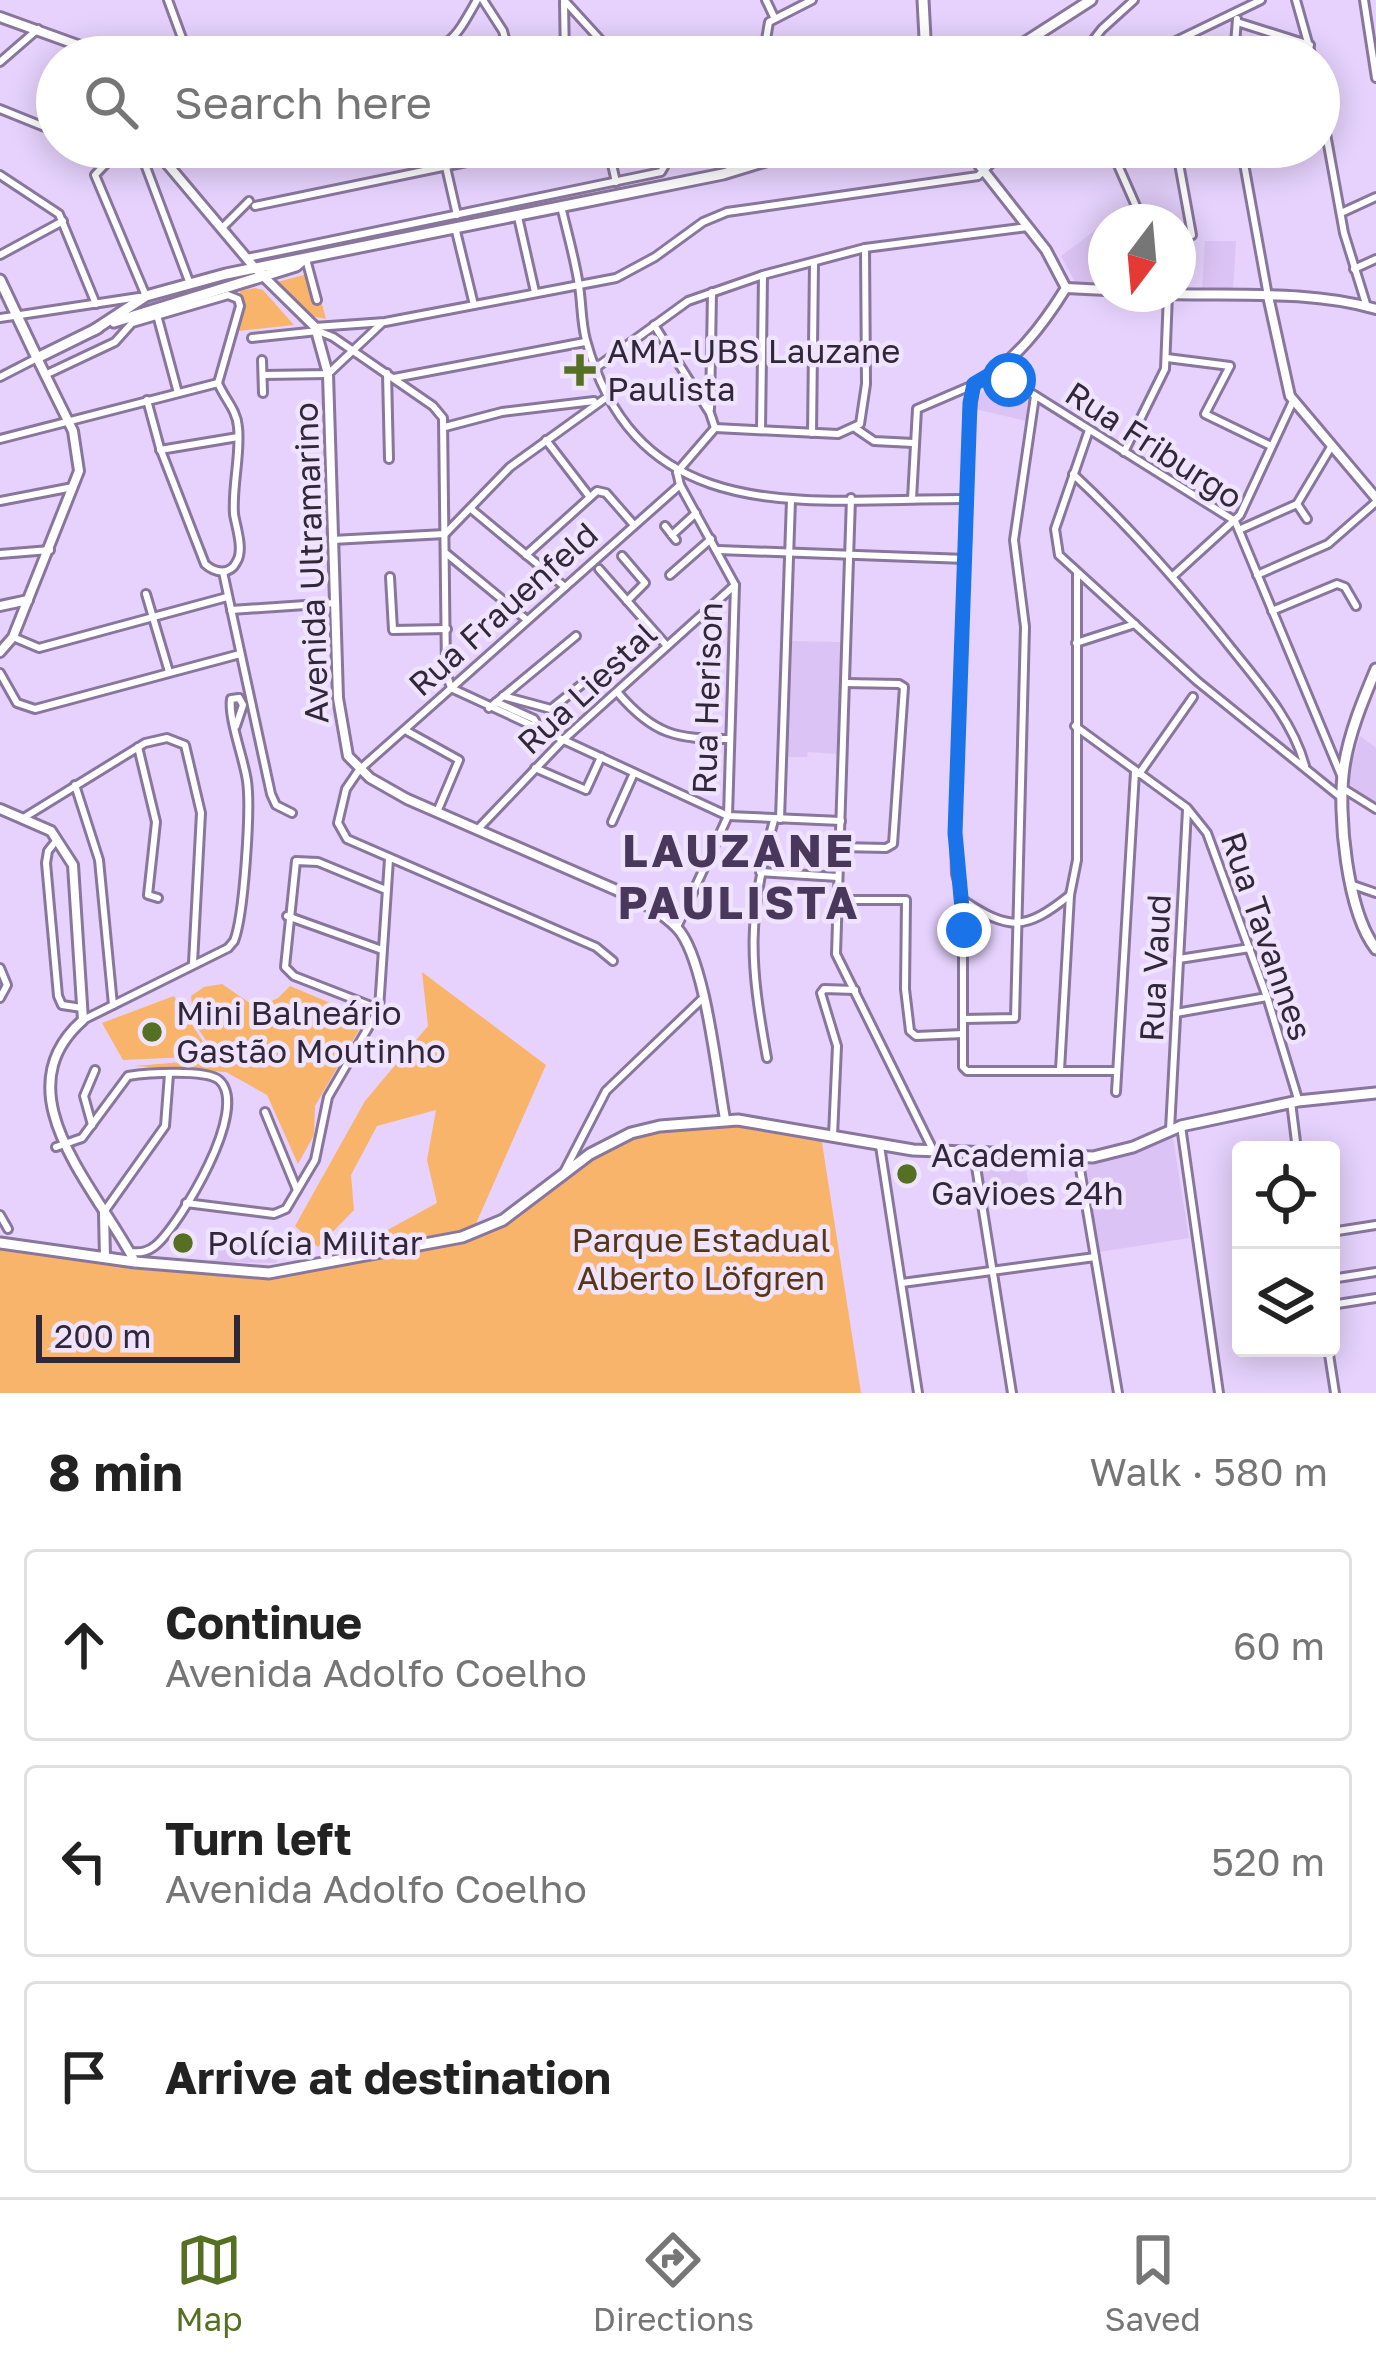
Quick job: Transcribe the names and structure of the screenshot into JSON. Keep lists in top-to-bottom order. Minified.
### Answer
{"streets":{"street":["Rua Friburgo","Avenida Ultramarino","Rua Frauenfeld","Rua Liestal","Rua Herison","Rua Tavannes","Rua Vaud"]},"crossings":[["Avenida Ultramarino","Rua Frauenfeld"],["Rua Frauenfeld","Rua Herison"],["Rua Liestal","Rua Herison"],["Rua Tavannes","Rua Vaud"]],"districts":["LAUZANE PAULISTA"],"parks":["Parque Estadual Alberto Löfgren"],"places":{"health":["AMA-UBS Lauzane Paulista"],"other":["Mini Balneário Gastão Moutinho","Academia Gavioes 24h","Polícia Militar"]},"scale_bar":"200 m","north":"bottom","page":{"search":"Search here","scale":"200 m","heading":["8 min","Walk · 580 m"],"list":[["Continue","Avenida Adolfo Coelho","60 m"],["Turn left","Avenida Adolfo Coelho","520 m"],"Arrive at destination"],"nav":["Map","Directions","Saved"]}}
